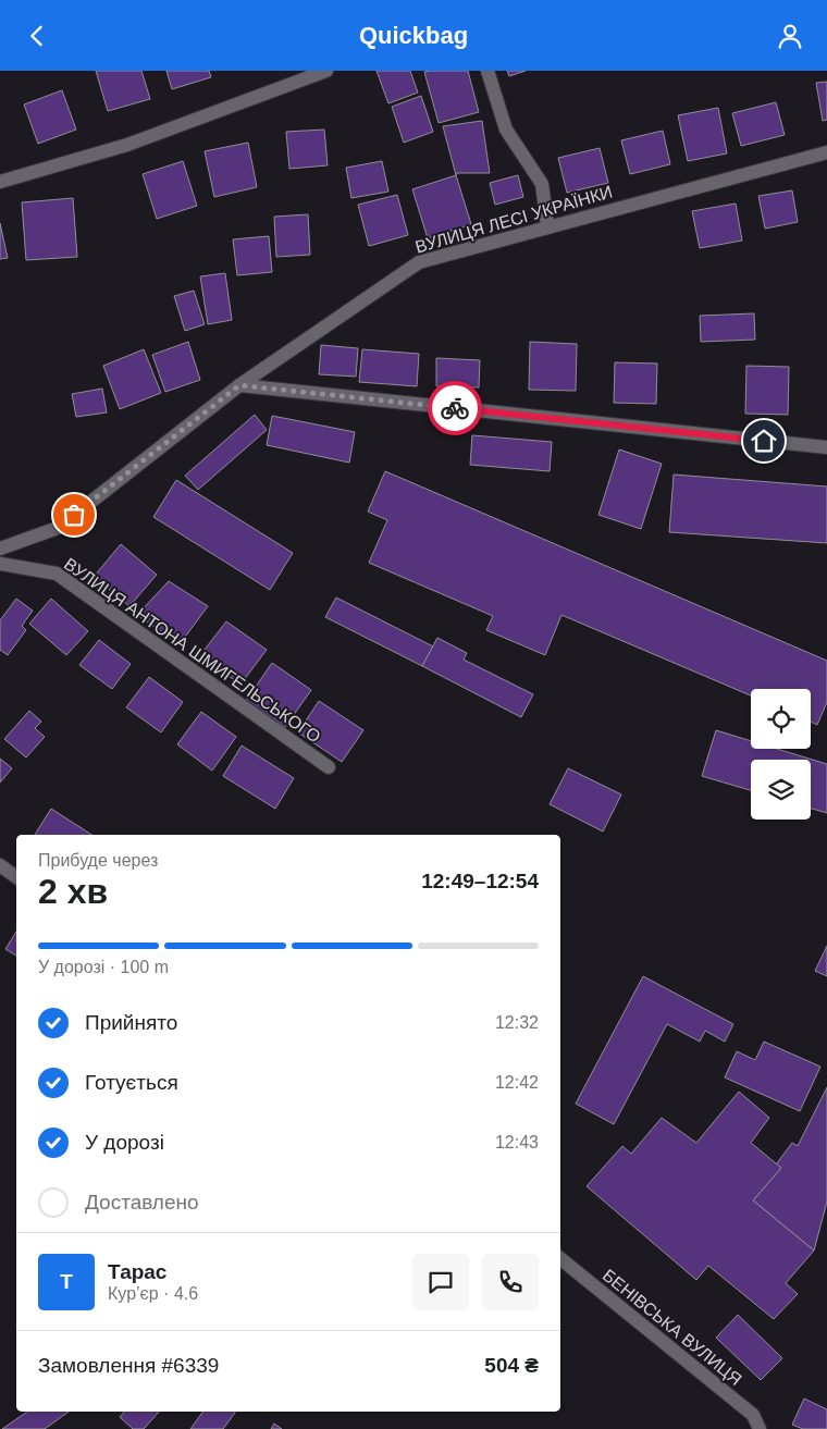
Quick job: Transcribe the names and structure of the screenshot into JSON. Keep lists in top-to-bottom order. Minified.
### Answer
{"streets":{"street":["ВУЛИЦЯ ЛЕСІ УКРАЇНКИ","ВУЛИЦЯ АНТОНА ШМИГЕЛЬСЬКОГО","БЕНІВСЬКА ВУЛИЦЯ"]},"page":{"header":"Quickbag","heading":["2 хв","Прибуде через","12:49–12:54"],"panel":["Тарас","Кур’єр · 4.6","Замовлення #6339","504 ₴"],"bar":"У дорозі · 100 m","list":[["Прийнято","12:32"],["Готується","12:42"],["У дорозі","12:43"],"Доставлено"],"round":"Т"}}
